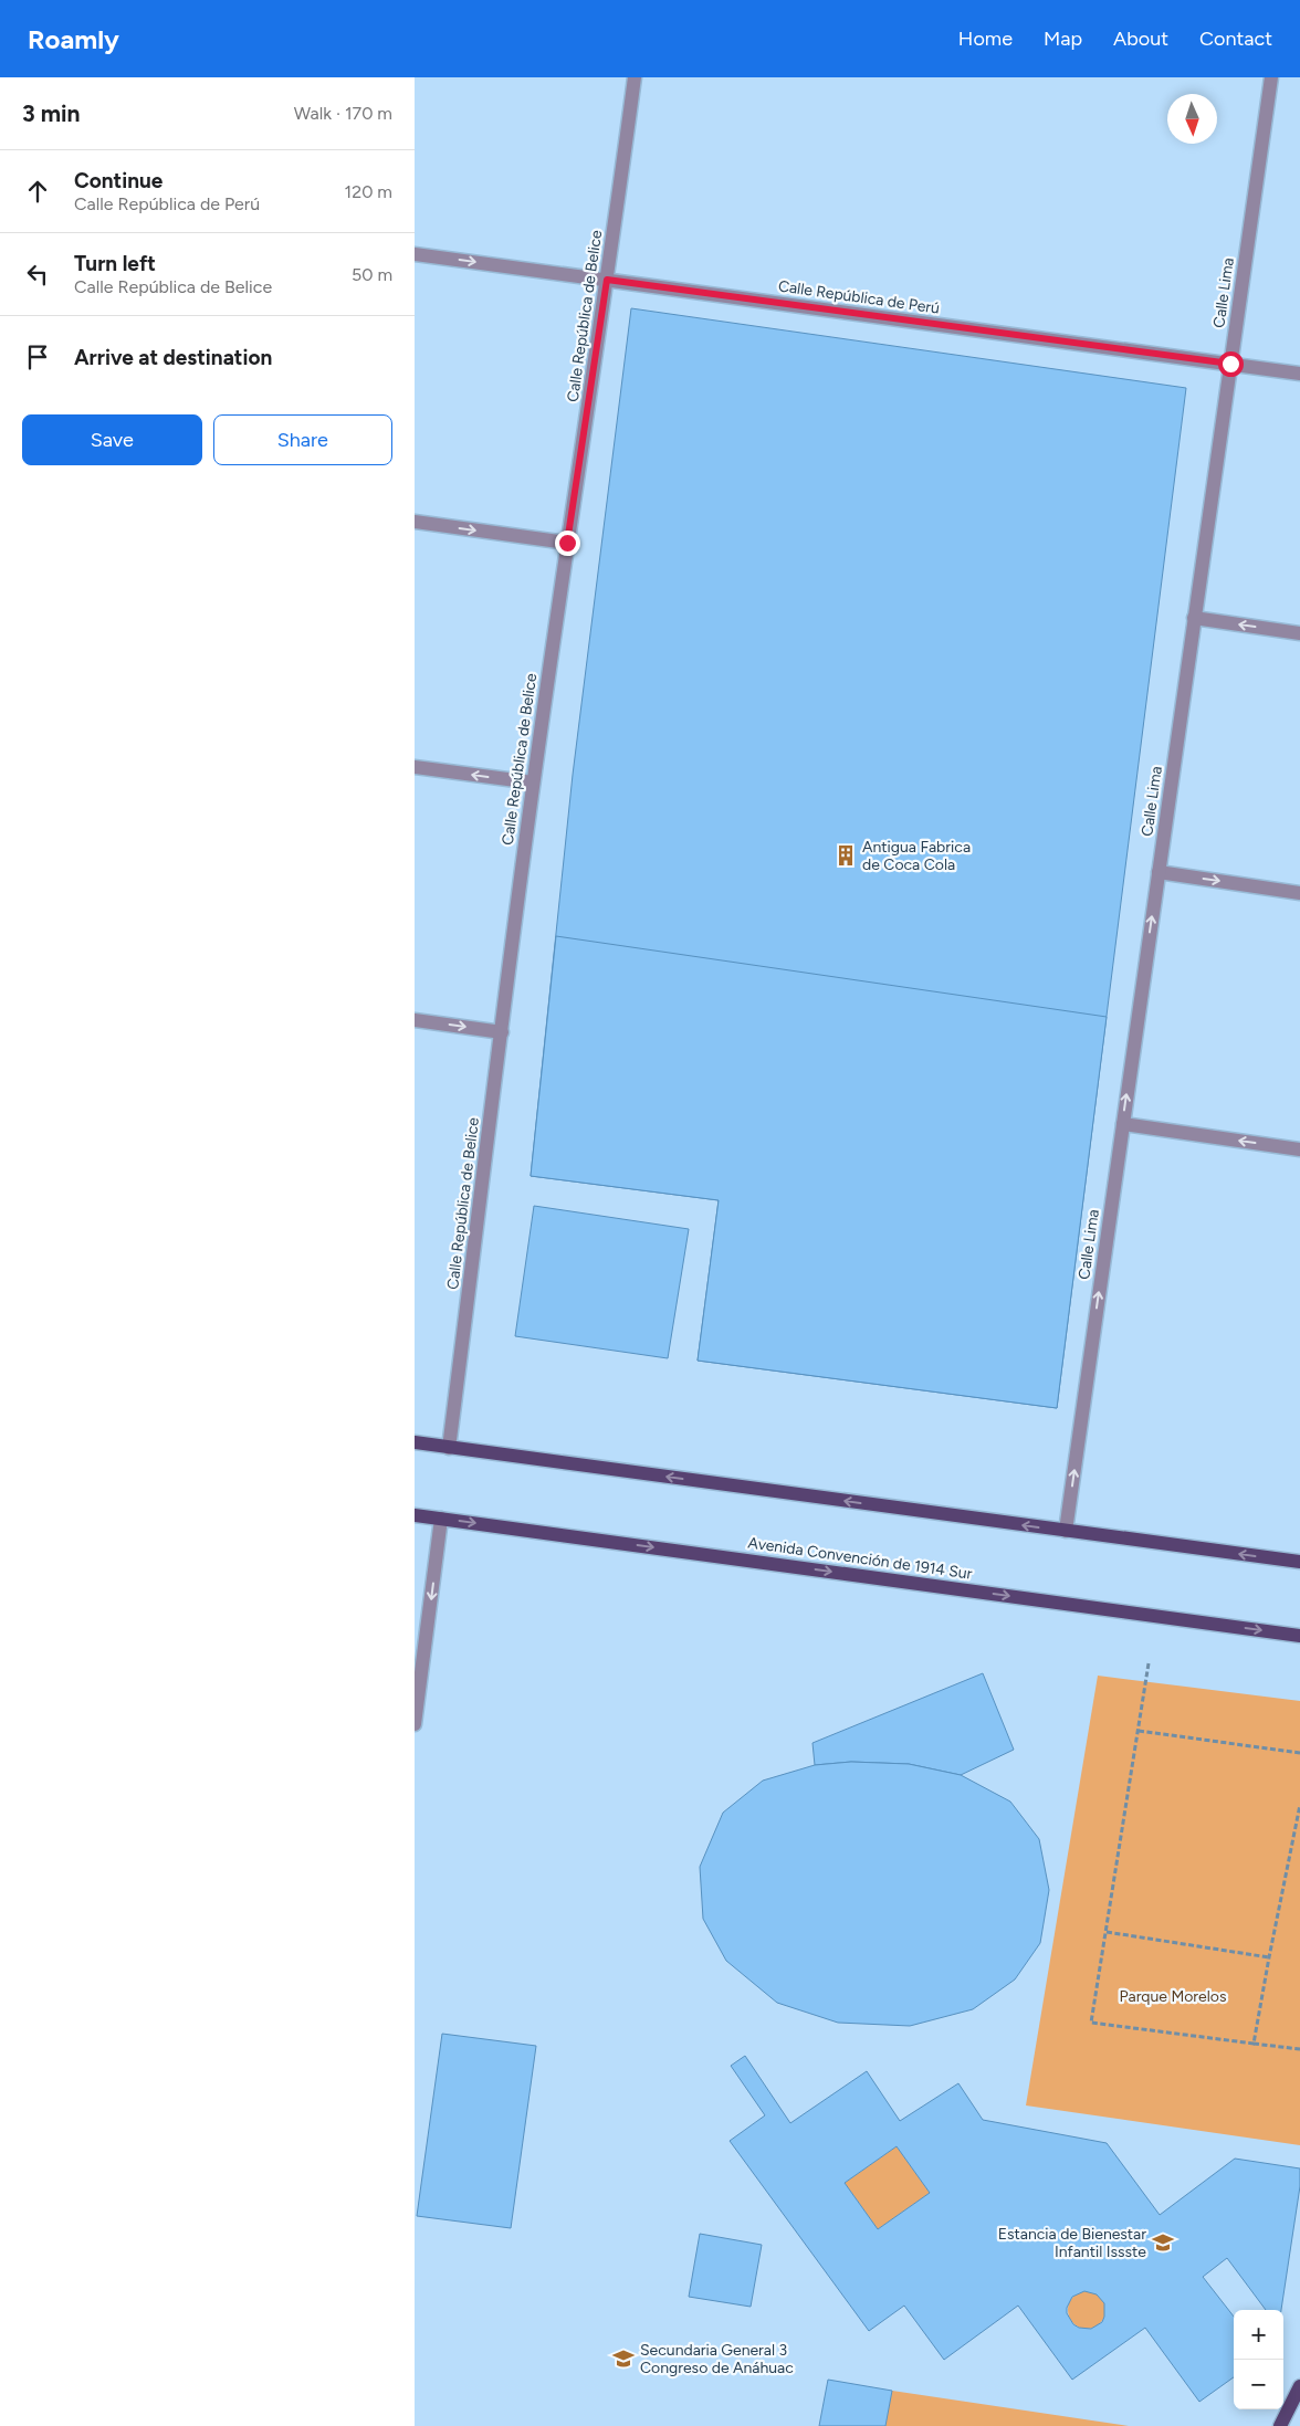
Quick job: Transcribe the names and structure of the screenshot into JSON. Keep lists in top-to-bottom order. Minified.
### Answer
{"streets":{"main road":["Avenida Convención de 1914 Sur"],"street":["Calle Lima","Calle República de Perú","Calle República de Belice"]},"crossings":[["Calle Lima","Calle República de Perú"],["Calle República de Perú","Calle República de Belice"]],"one_way":["Calle Lima"],"parks":["Parque Morelos"],"places":{"building":["Antigua Fabrica de Coca Cola"],"school or university":["Estancia de Bienestar Infantil Issste","Secundaria General 3 Congreso de Anáhuac"]},"north":"bottom","page":{"header":"Roamly","nav":["Home","Map","About","Contact"],"heading":["3 min","Walk · 170 m"],"list":[["Continue","Calle República de Perú","120 m"],["Turn left","Calle República de Belice","50 m"],"Arrive at destination"],"buttons":["Save","Share"],"map_buttons":["+","−"]}}
